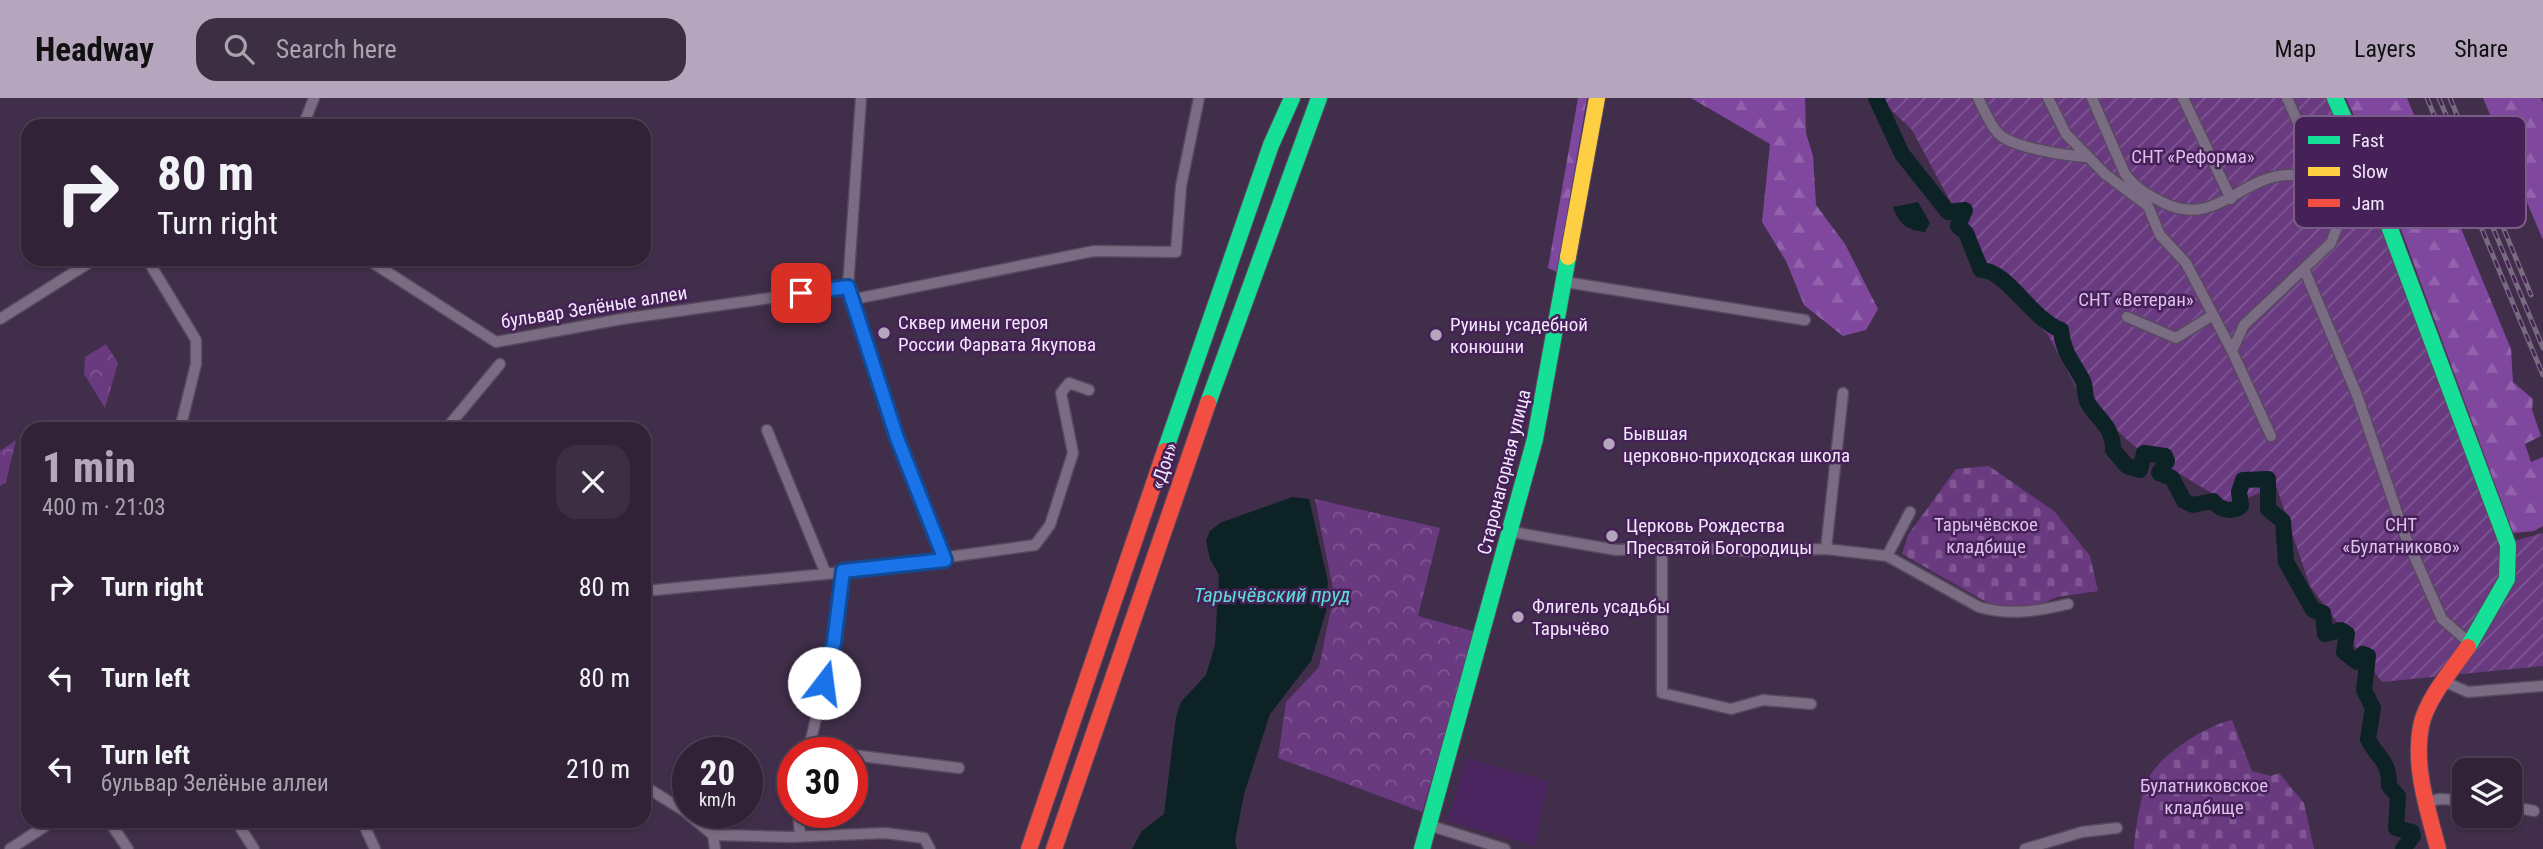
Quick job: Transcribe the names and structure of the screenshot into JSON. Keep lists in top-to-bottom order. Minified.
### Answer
{"streets":{"main road":["«Дон»","Старонагорная улица"],"street":["бульвар Зелёные аллеи"]},"water":["Тарычёвский пруд"],"parks":["СНТ «Реформа»","СНТ «Ветеран»","Тарычёвское кладбище","СНТ «Булатниково»","Булатниковское кладбище"],"places":["Сквер имени героя России Фарвата Якупова","Руины усадебной конюшни","Бывшая церковно-приходская школа","Церковь Рождества Пресвятой Богородицы","Флигель усадьбы Тарычёво"],"legend":["Fast","Slow","Jam"],"page":{"header":"Headway","search":"Search here","nav":["Map","Layers","Share"],"turn":["80 m","Turn right"],"heading":["1 min","400 m · 21:03"],"list":[{"name":"Turn right","value":"80 m"},{"name":"Turn left","value":"80 m"},{"name":"Turn left","note":"бульвар Зелёные аллеи","value":"210 m"}],"speed":"20 km/h","limit":"30"}}
